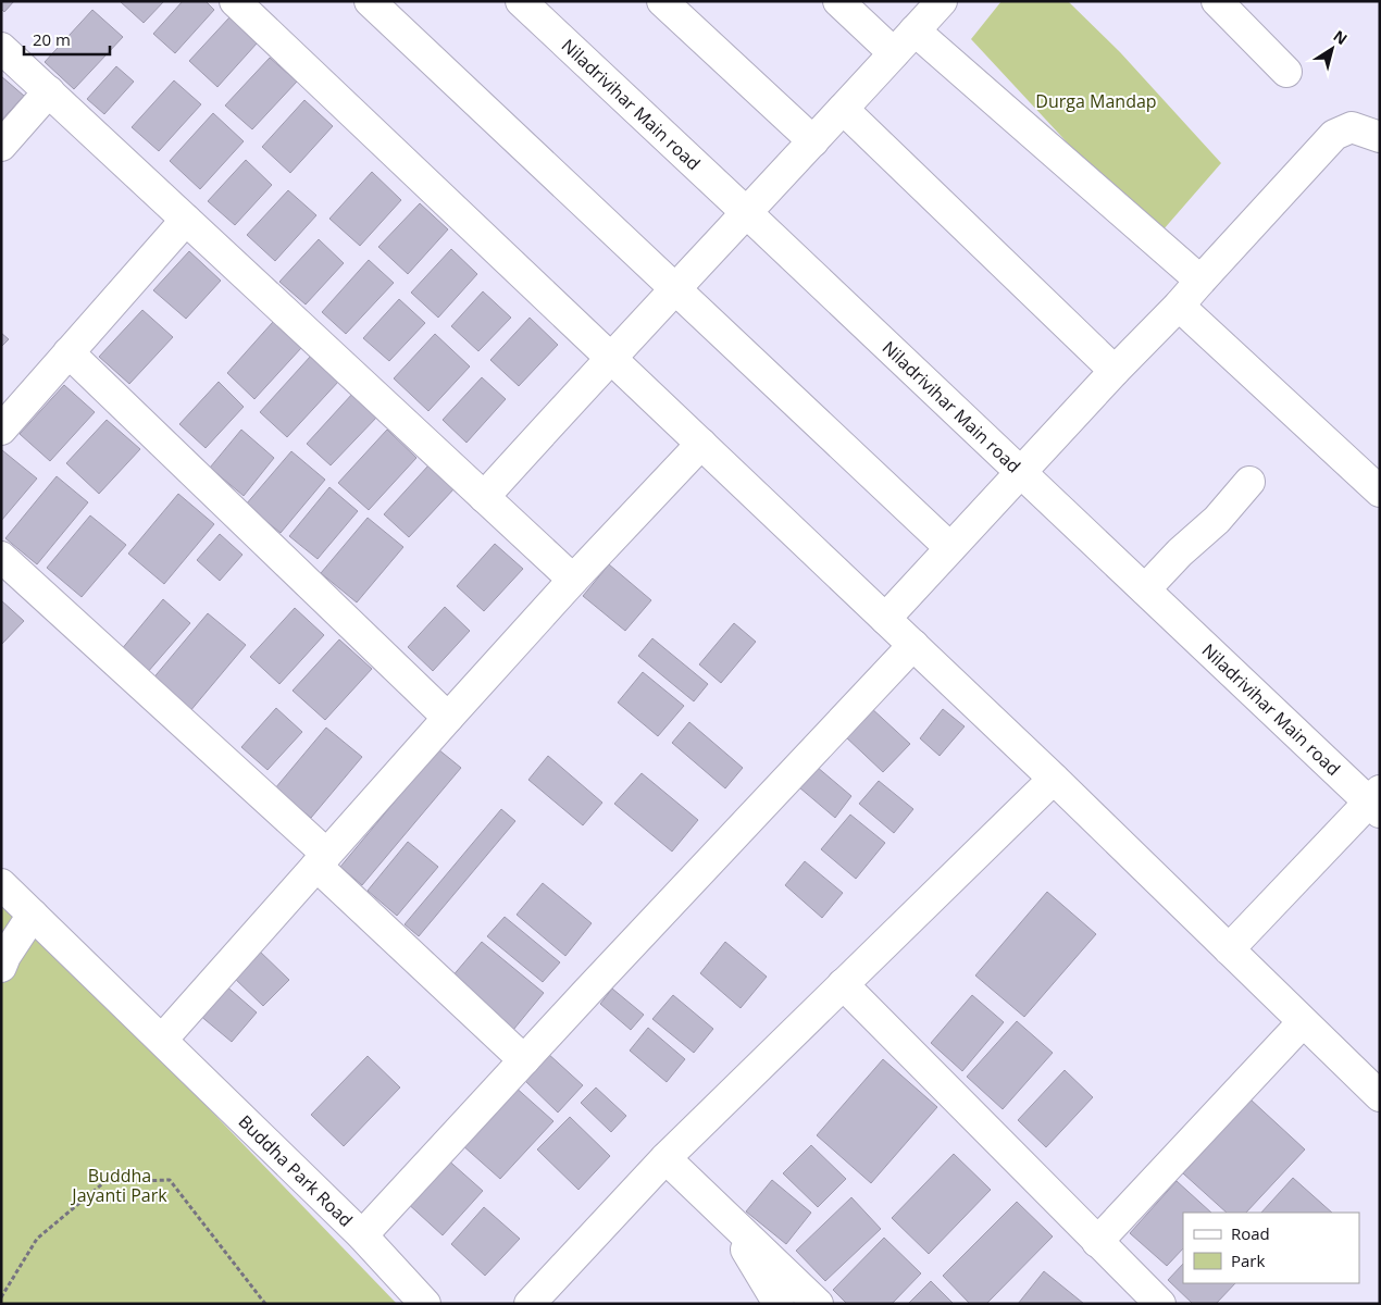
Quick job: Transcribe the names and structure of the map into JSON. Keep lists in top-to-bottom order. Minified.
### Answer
{"streets":{"street":["Niladrivihar Main road","Buddha Park Road"]},"parks":["Durga Mandap","Buddha Jayanti Park"],"legend":["Road","Park"],"scale_bar":"20 m","north":"top right"}
